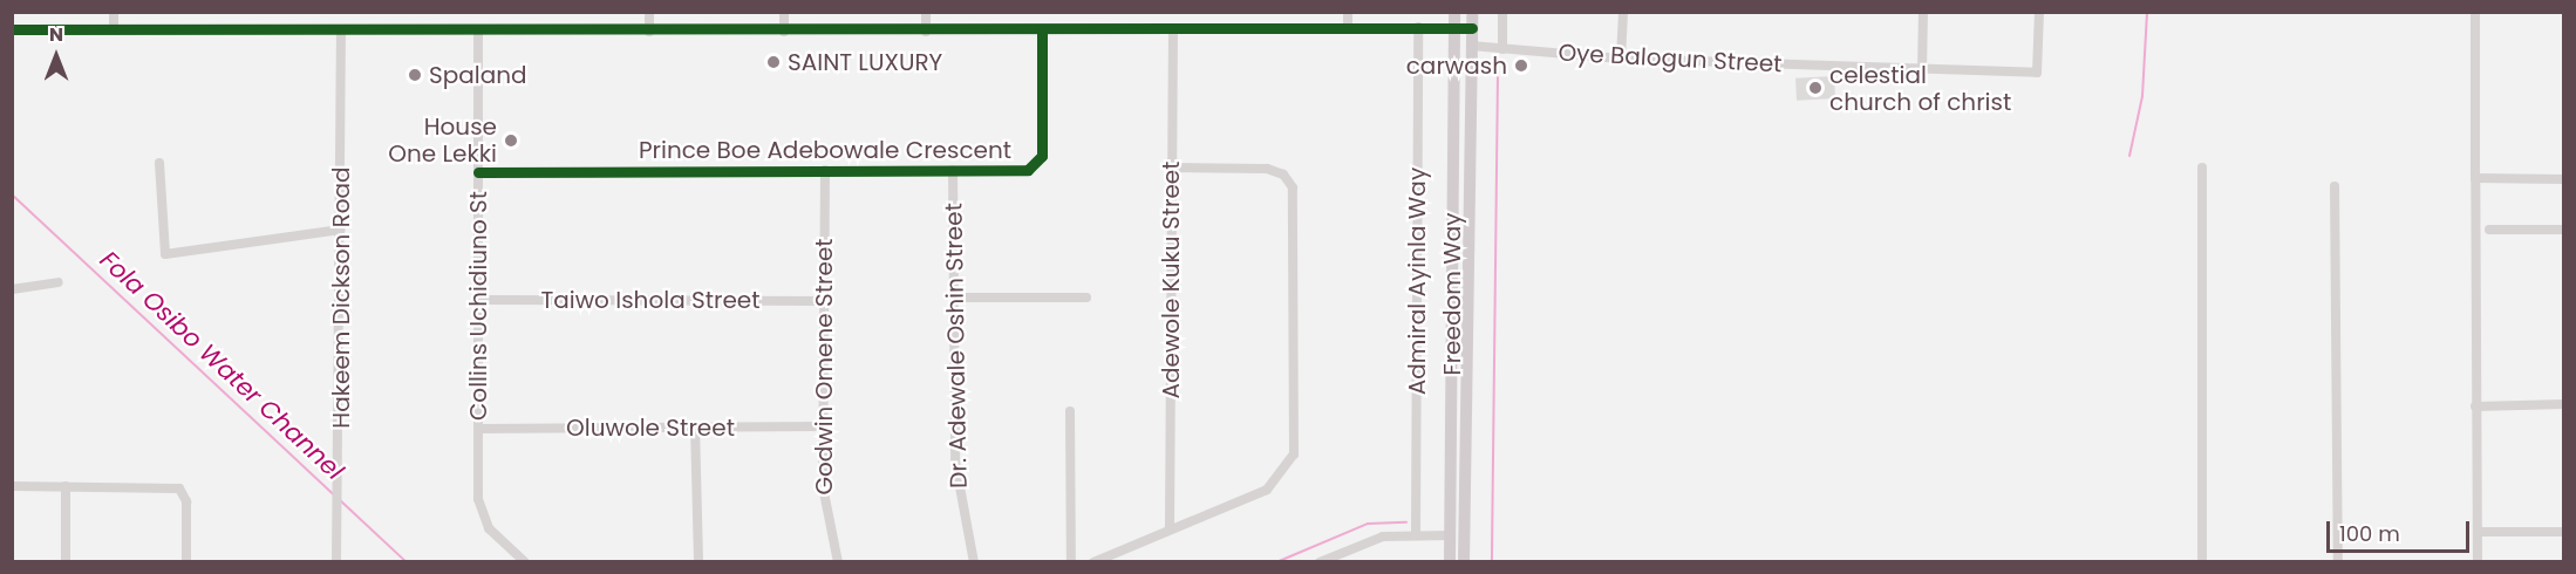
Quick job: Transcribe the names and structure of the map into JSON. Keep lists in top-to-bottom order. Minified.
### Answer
{"streets":{"main road":["Freedom Way"],"street":["Oye Balogun Street","Prince Boe Adebowale Crescent","Adewole Kuku Street","Admiral Ayinla Way","Hakeem Dickson Road","Taiwo Ishola Street","Collins Uchidiuno St","Dr. Adewale Oshin Street","Godwin Omene Street","Oluwole Street"]},"crossings":[["Oye Balogun Street","Freedom Way"],["Prince Boe Adebowale Crescent","Collins Uchidiuno St"],["Prince Boe Adebowale Crescent","Dr. Adewale Oshin Street"],["Prince Boe Adebowale Crescent","Godwin Omene Street"],["Taiwo Ishola Street","Collins Uchidiuno St"],["Taiwo Ishola Street","Godwin Omene Street"],["Collins Uchidiuno St","Oluwole Street"],["Godwin Omene Street","Oluwole Street"]],"water":["Fola Osibo Water Channel"],"places":["SAINT LUXURY","carwash","Spaland","celestial church of christ","House One Lekki"],"scale_bar":"100 m","north":"top"}
